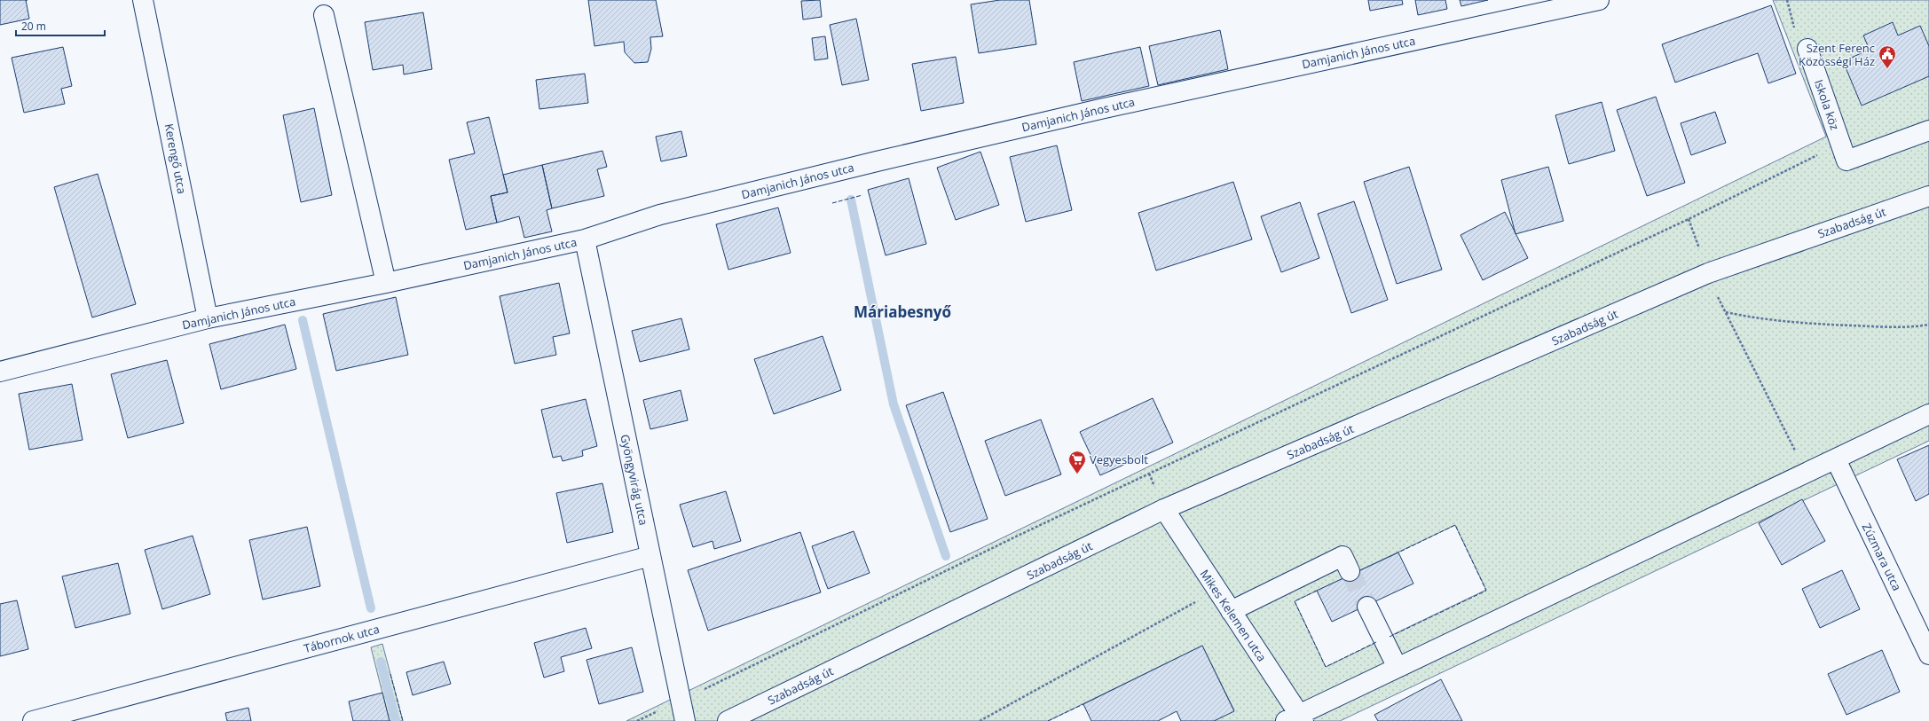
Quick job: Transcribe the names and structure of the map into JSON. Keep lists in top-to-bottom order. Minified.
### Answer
{"streets":{"street":["Damjanich János utca","Iskola köz","Kerengő utca","Szabadság út","Gyöngyvirág utca","Zúzmara utca","Mikes Kelemen utca","Tábornok utca"]},"crossings":[["Damjanich János utca","Kerengő utca"],["Damjanich János utca","Gyöngyvirág utca"],["Szabadság út","Mikes Kelemen utca"],["Gyöngyvirág utca","Tábornok utca"]],"districts":["Máriabesnyő"],"places":{"public building":["Szent Ferenc Közösségi Ház"],"supermarket":["Vegyesbolt"]},"scale_bar":"20 m"}
